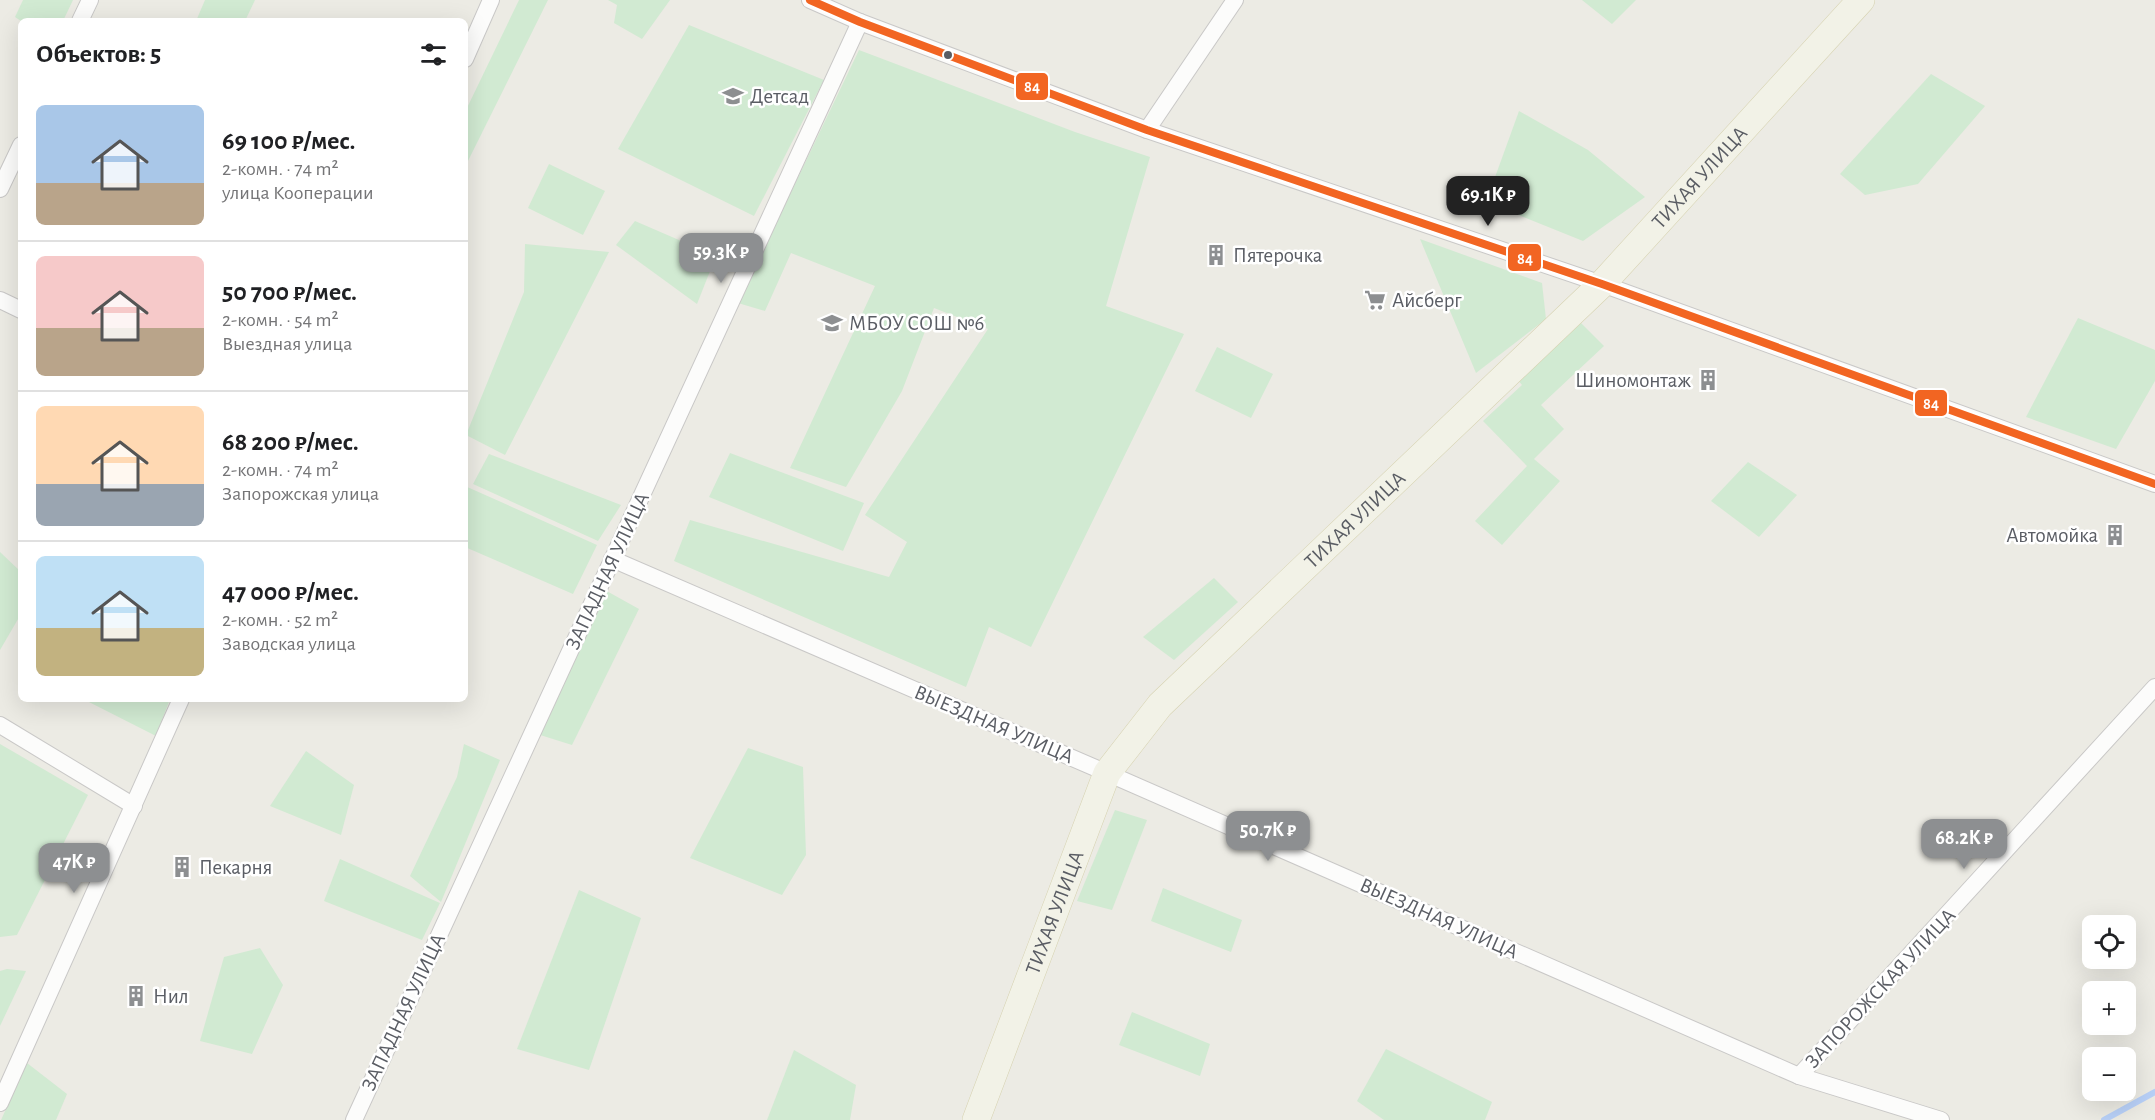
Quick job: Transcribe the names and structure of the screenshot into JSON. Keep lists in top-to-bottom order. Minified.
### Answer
{"streets":{"main road":["ТИХАЯ УЛИЦА"],"street":["ЗАПАДНАЯ УЛИЦА","ВЫЕЗДНАЯ УЛИЦА","ЗАПОРОЖСКАЯ УЛИЦА"]},"crossings":[["ТИХАЯ УЛИЦА","ВЫЕЗДНАЯ УЛИЦА"],["ЗАПАДНАЯ УЛИЦА","ВЫЕЗДНАЯ УЛИЦА"],["ВЫЕЗДНАЯ УЛИЦА","ЗАПОРОЖСКАЯ УЛИЦА"]],"places":{"school or university":["Детсад","МБОУ СОШ №6"],"building":["Пятерочка","Шиномонтаж","Автомойка","Пекарня","Нил"],"supermarket":["Айсберг"]},"lines":["transit line 84"],"page":{"heading":"Объектов: 5","list":[{"name":"69 100 ₽/мес.","note":"2-комн. · 74 m² · улица Кооперации"},{"name":"50 700 ₽/мес.","note":"2-комн. · 54 m² · Выездная улица"},{"name":"68 200 ₽/мес.","note":"2-комн. · 74 m² · Запорожская улица"},{"name":"47 000 ₽/мес.","note":"2-комн. · 52 m² · Заводская улица"}],"price":["69.1K ₽","59.3K ₽","50.7K ₽","68.2K ₽","47K ₽"],"map_buttons":["+","−"]}}
